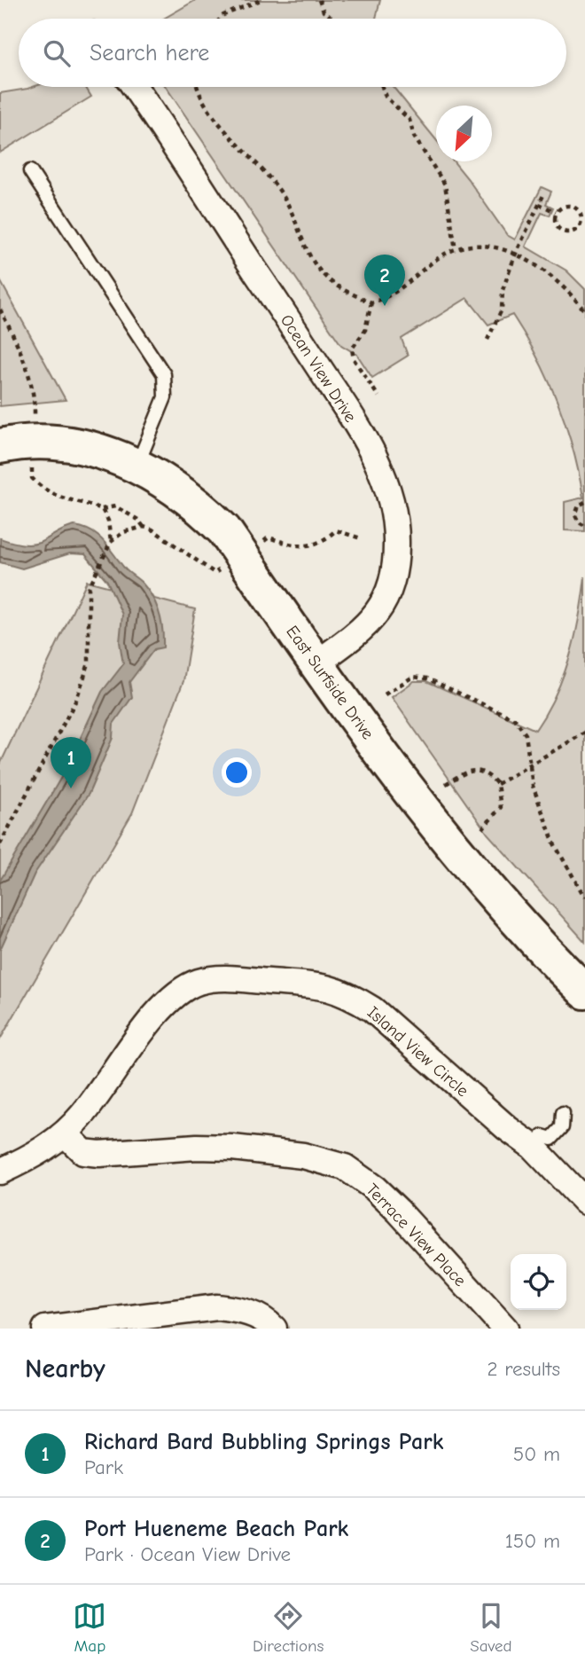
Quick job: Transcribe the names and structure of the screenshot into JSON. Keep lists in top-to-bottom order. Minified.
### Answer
{"streets":{"street":["Ocean View Drive","East Surfside Drive","Island View Circle","Terrace View Place"]},"crossings":[["Ocean View Drive","East Surfside Drive"],["Island View Circle","Terrace View Place"]],"north":"bottom left","page":{"search":"Search here","pins":["2","1"],"heading":["Nearby","2 results"],"list":[{"mark":"1","name":"Richard Bard Bubbling Springs Park","note":"Park","value":"50 m"},{"mark":"2","name":"Port Hueneme Beach Park","note":"Park · Ocean View Drive","value":"150 m"}],"nav":["Map","Directions","Saved"]}}
